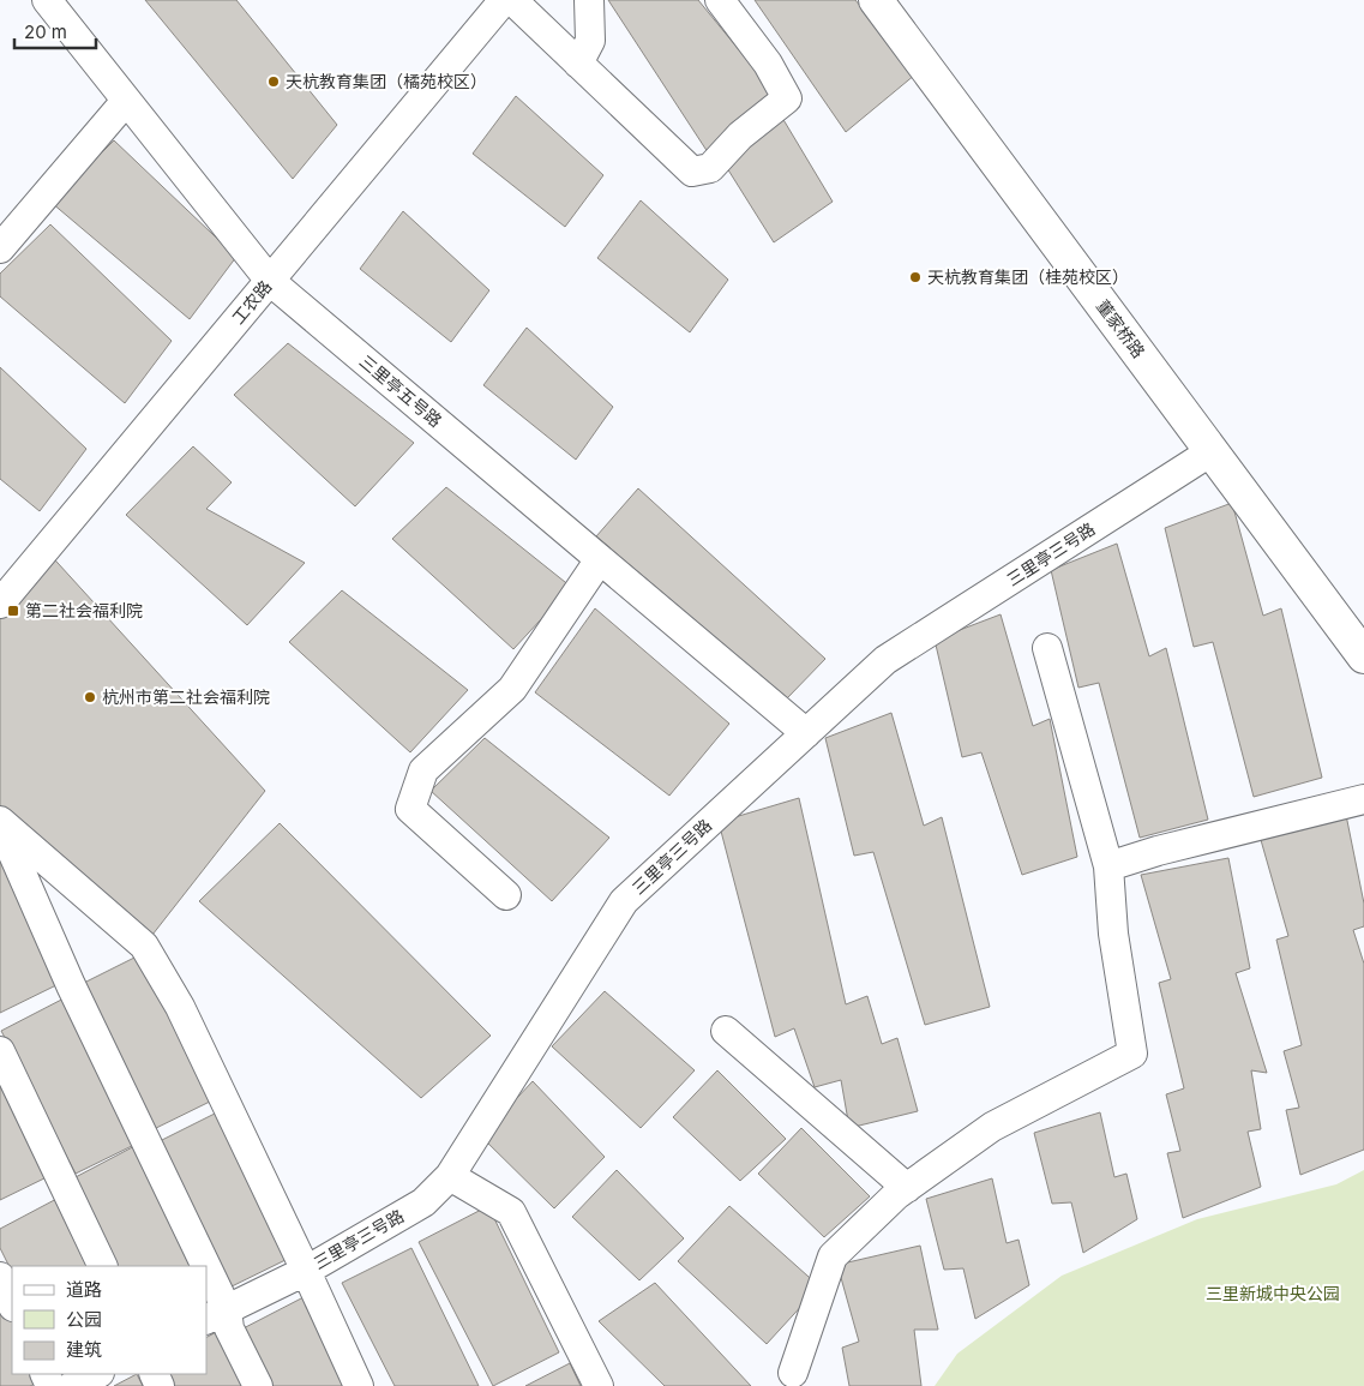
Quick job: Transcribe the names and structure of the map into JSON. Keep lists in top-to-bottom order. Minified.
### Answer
{"streets":{"street":["工农路","董家桥路","三里亭五号路","三里亭三号路"]},"crossings":[["工农路","三里亭五号路"],["董家桥路","三里亭三号路"],["三里亭五号路","三里亭三号路"]],"parks":["三里新城中央公园"],"places":{"other":["天杭教育集团（橘苑校区）","天杭教育集团（桂苑校区）","杭州市第二社会福利院"],"transit":["第二社会福利院"]},"legend":["道路","公园","建筑"],"scale_bar":"20 m"}
